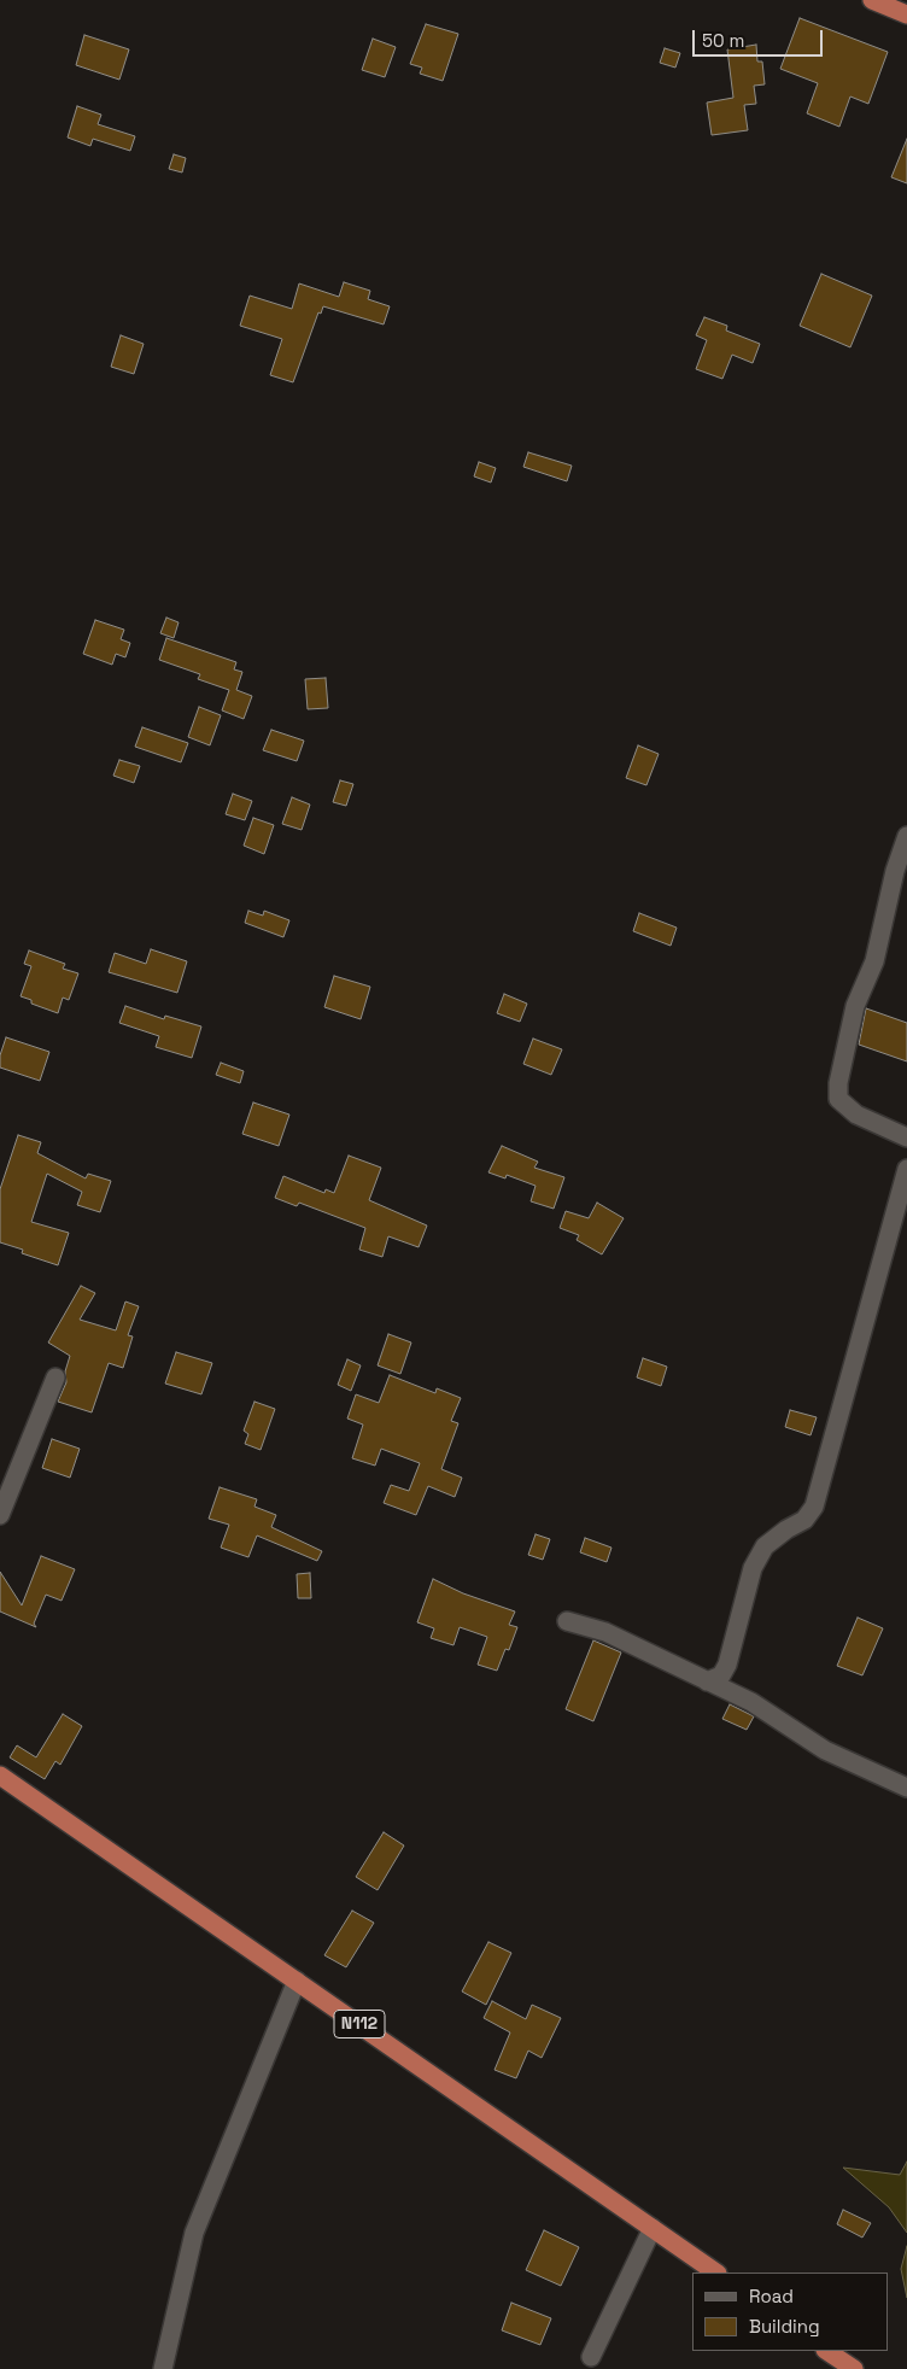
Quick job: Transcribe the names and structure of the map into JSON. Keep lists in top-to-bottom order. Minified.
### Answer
{"streets":{"highway":["N112"]},"legend":["Road","Building"],"scale_bar":"50 m"}
